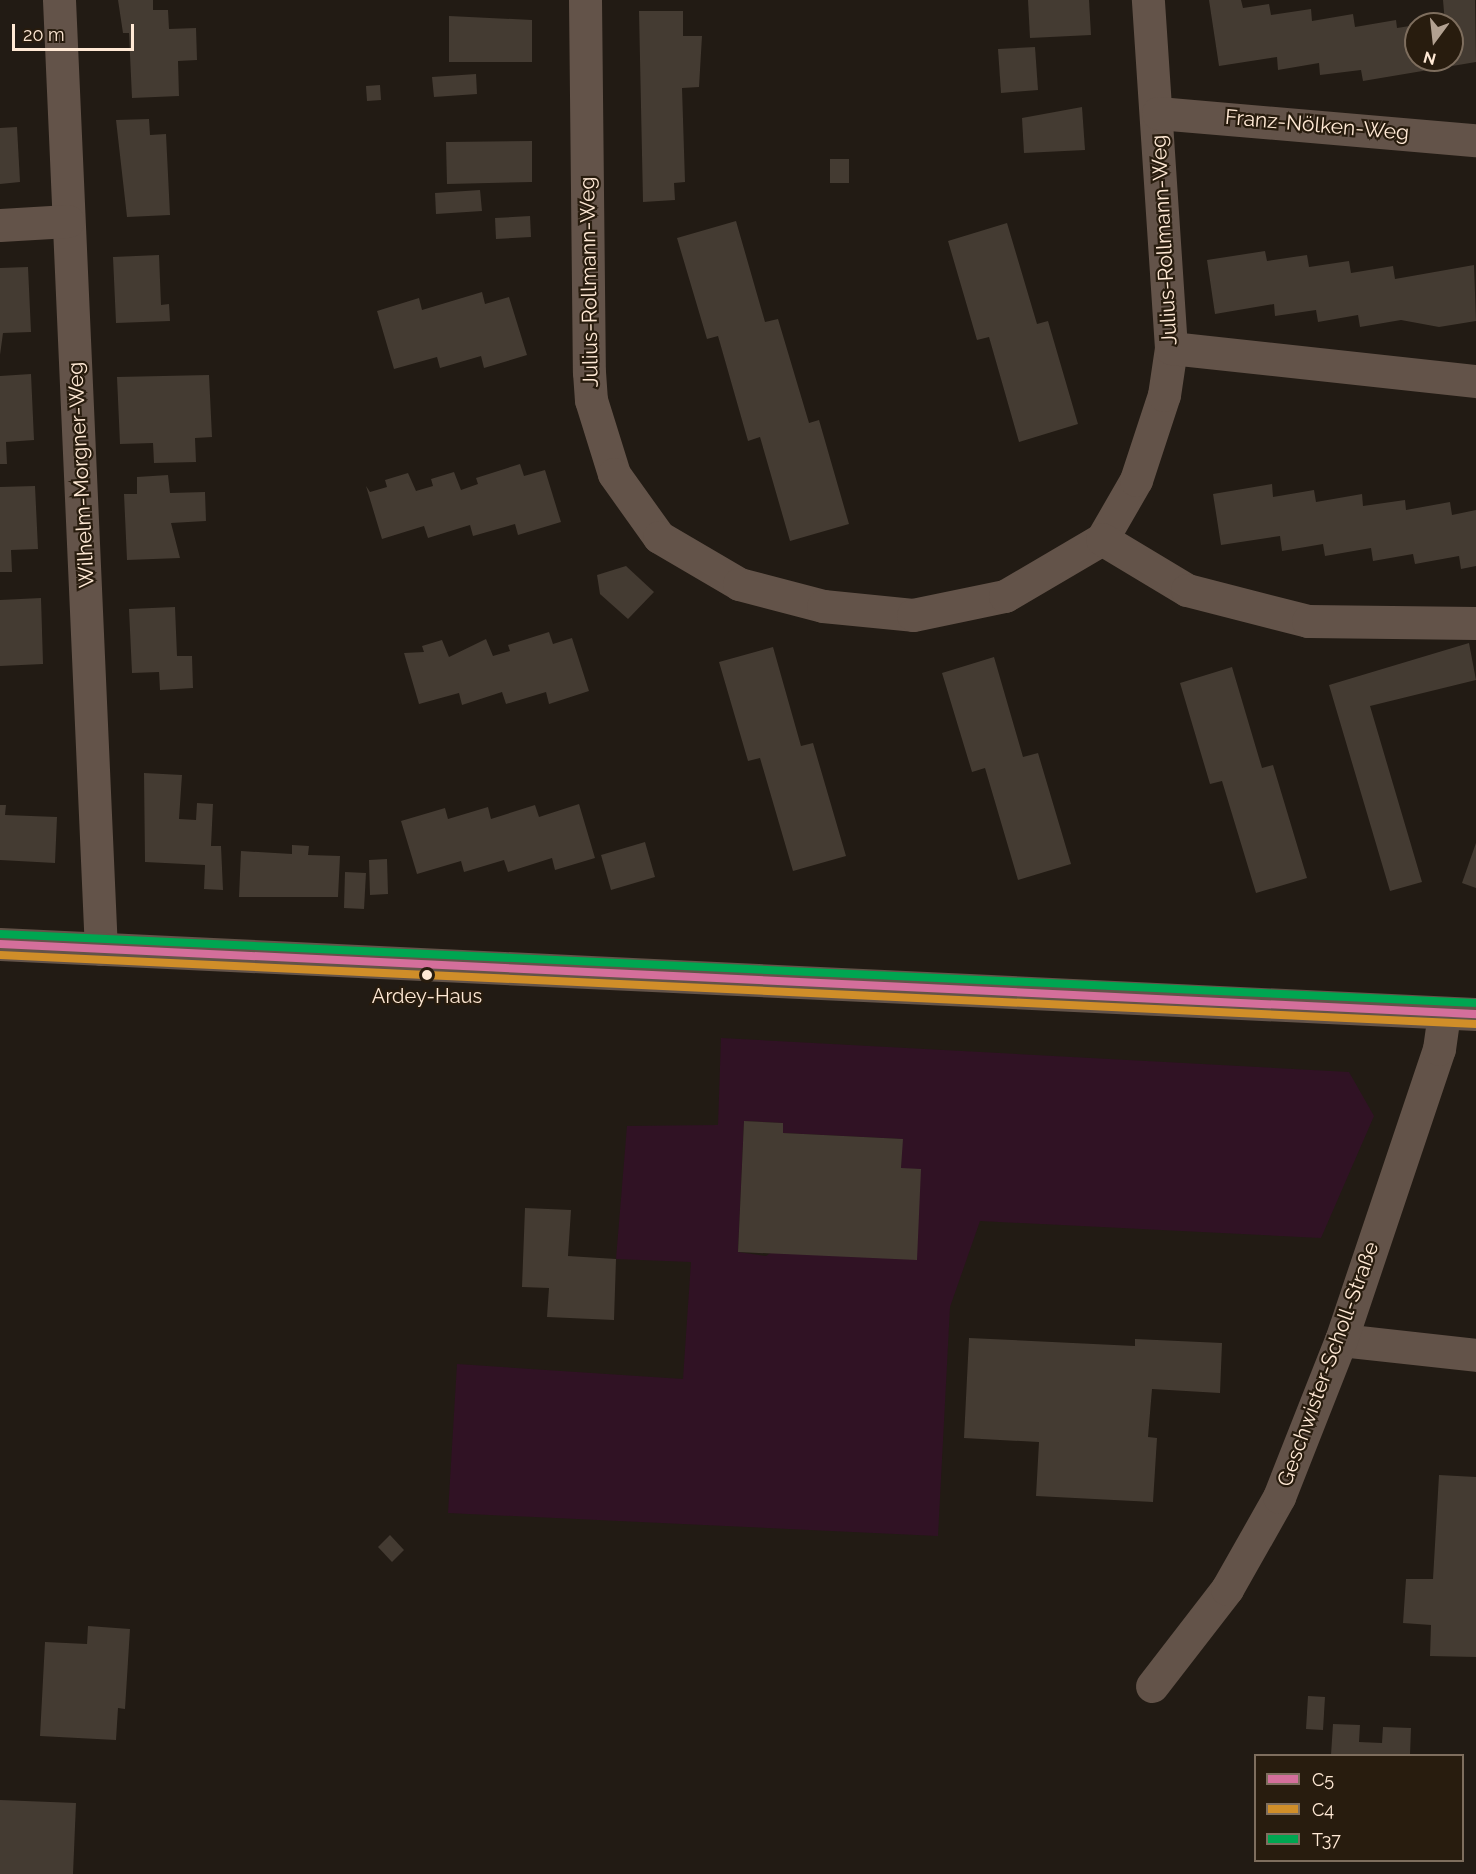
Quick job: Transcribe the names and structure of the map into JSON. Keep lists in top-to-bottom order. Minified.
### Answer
{"streets":{"street":["Franz-Nölken-Weg","Julius-Rollmann-Weg","Wilhelm-Morgner-Weg","Geschwister-Scholl-Straße"]},"crossings":[["Franz-Nölken-Weg","Julius-Rollmann-Weg"]],"places":["Ardey-Haus"],"lines":["transit line T37","transit line C5","transit line C4"],"legend":["C5","C4","T37"],"scale_bar":"20 m","north":"bottom"}
